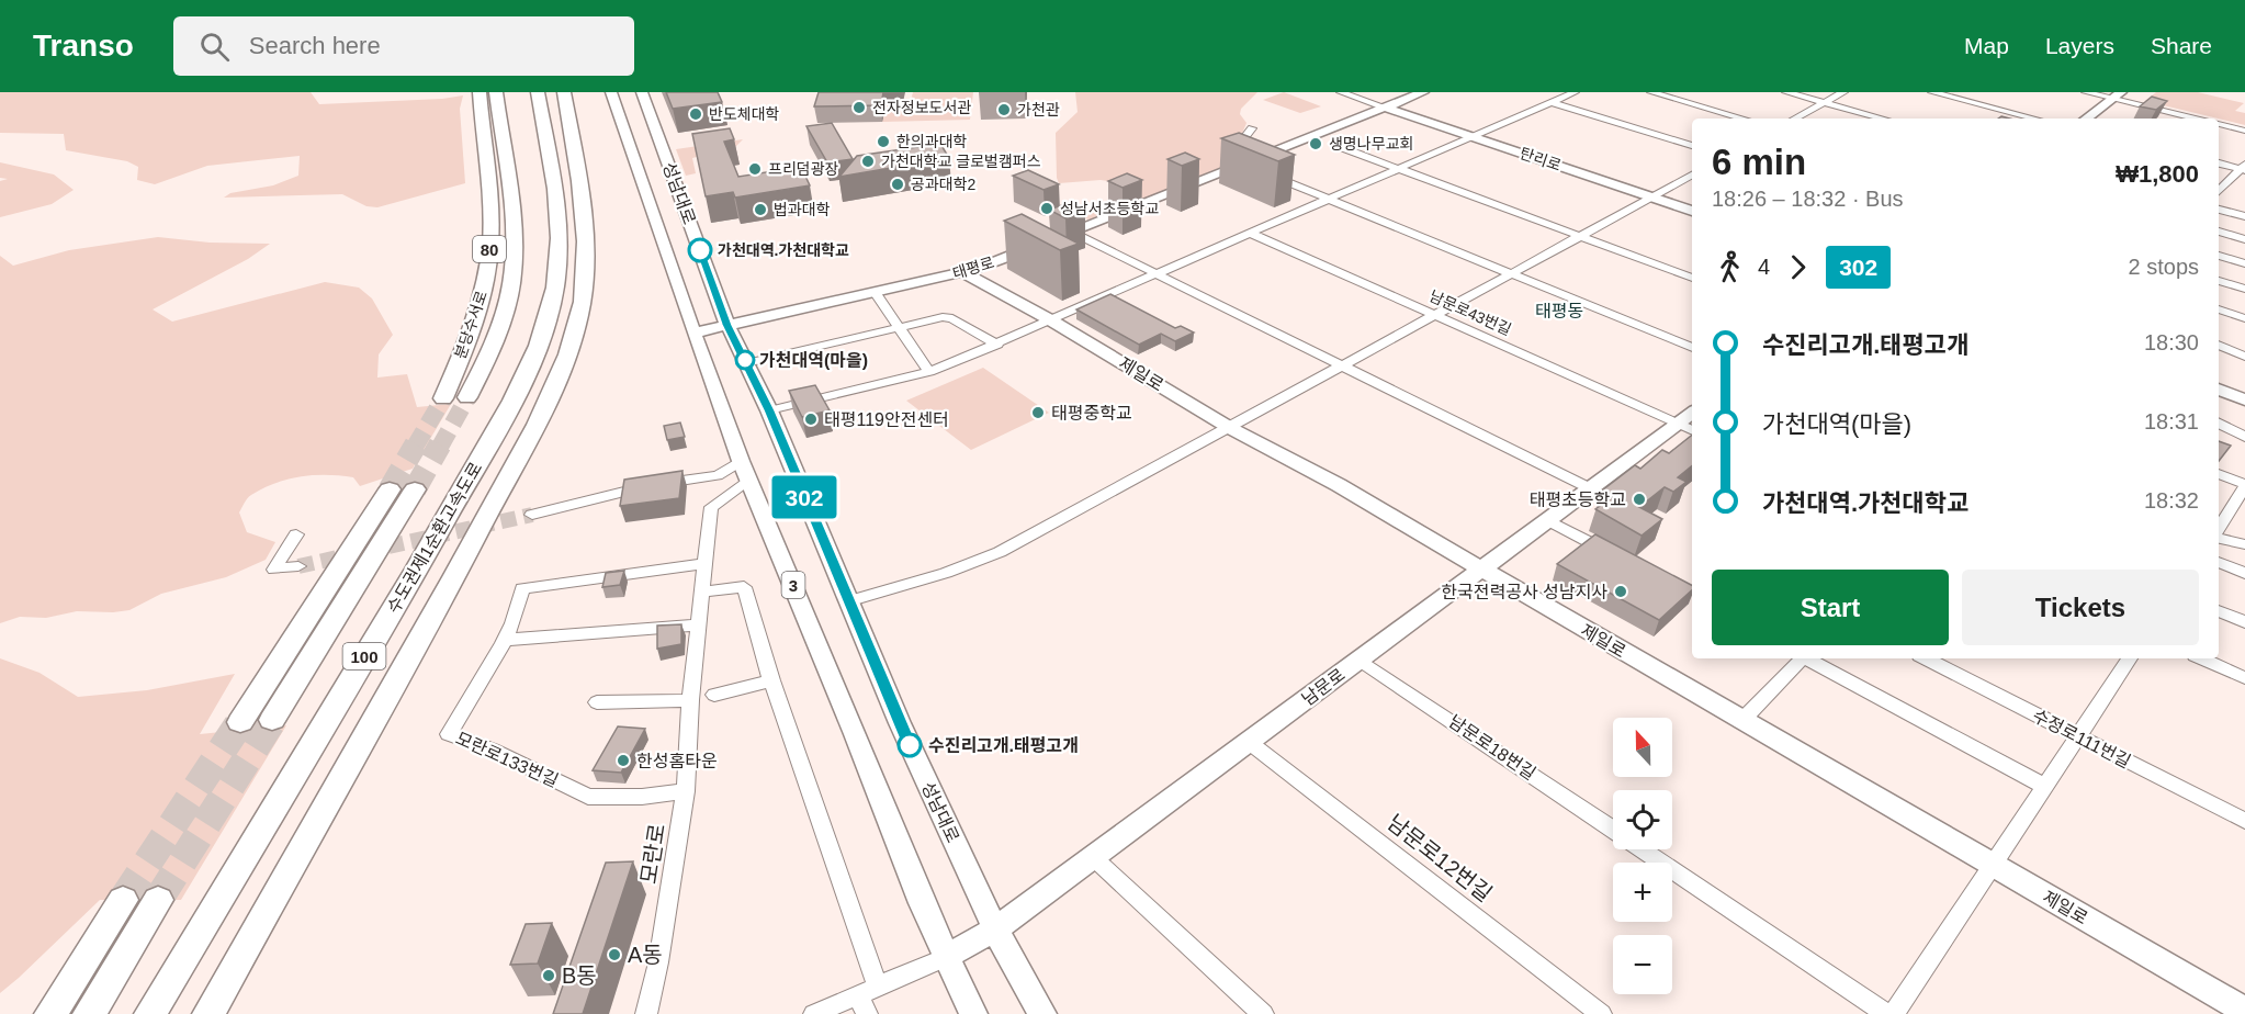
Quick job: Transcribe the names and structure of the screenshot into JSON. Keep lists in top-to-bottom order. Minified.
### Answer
{"streets":{"highway":["80","분당수서로","수도권제1순환고속도로","100"],"main road":["탄리로","성남대로","태평로","제일로","3","남문로"],"street":["남문로43번길","수정로111번길","남문로18번길","모란로133번길","모란로","남문로12번길"]},"crossings":[["탄리로","태평로"],["성남대로","태평로"],["성남대로","남문로"],["성남대로","모란로"],["태평로","제일로"],["남문로43번길","남문로"],["제일로","남문로"],["남문로","남문로18번길"],["남문로","남문로12번길"],["모란로133번길","모란로"]],"districts":["태평동"],"places":["전자정보도서관","가천관","반도체대학","한의과대학","생명나무교회","가천대학교 글로벌캠퍼스","프리덤광장","공과대학2","성남서초등학교","법과대학","가천대역.가천대학교","가천대역(마을)","태평중학교","태평119안전센터","태평초등학교","한국전력공사 성남지사","수진리고개.태평고개","한성홈타운","A동","B동"],"lines":["bus line 302"],"north":"top","page":{"header":"Transo","search":"Search here","nav":["Map","Layers","Share"],"on_map":"302","heading":["6 min","18:26 – 18:32 · Bus","₩1,800"],"legs":["4","302","2 stops"],"list":[{"name":"수진리고개.태평고개","value":"18:30"},{"name":"가천대역(마을)","value":"18:31"},{"name":"가천대역.가천대학교","value":"18:32"}],"buttons":["Start","Tickets"],"map_buttons":["+","−"]}}
